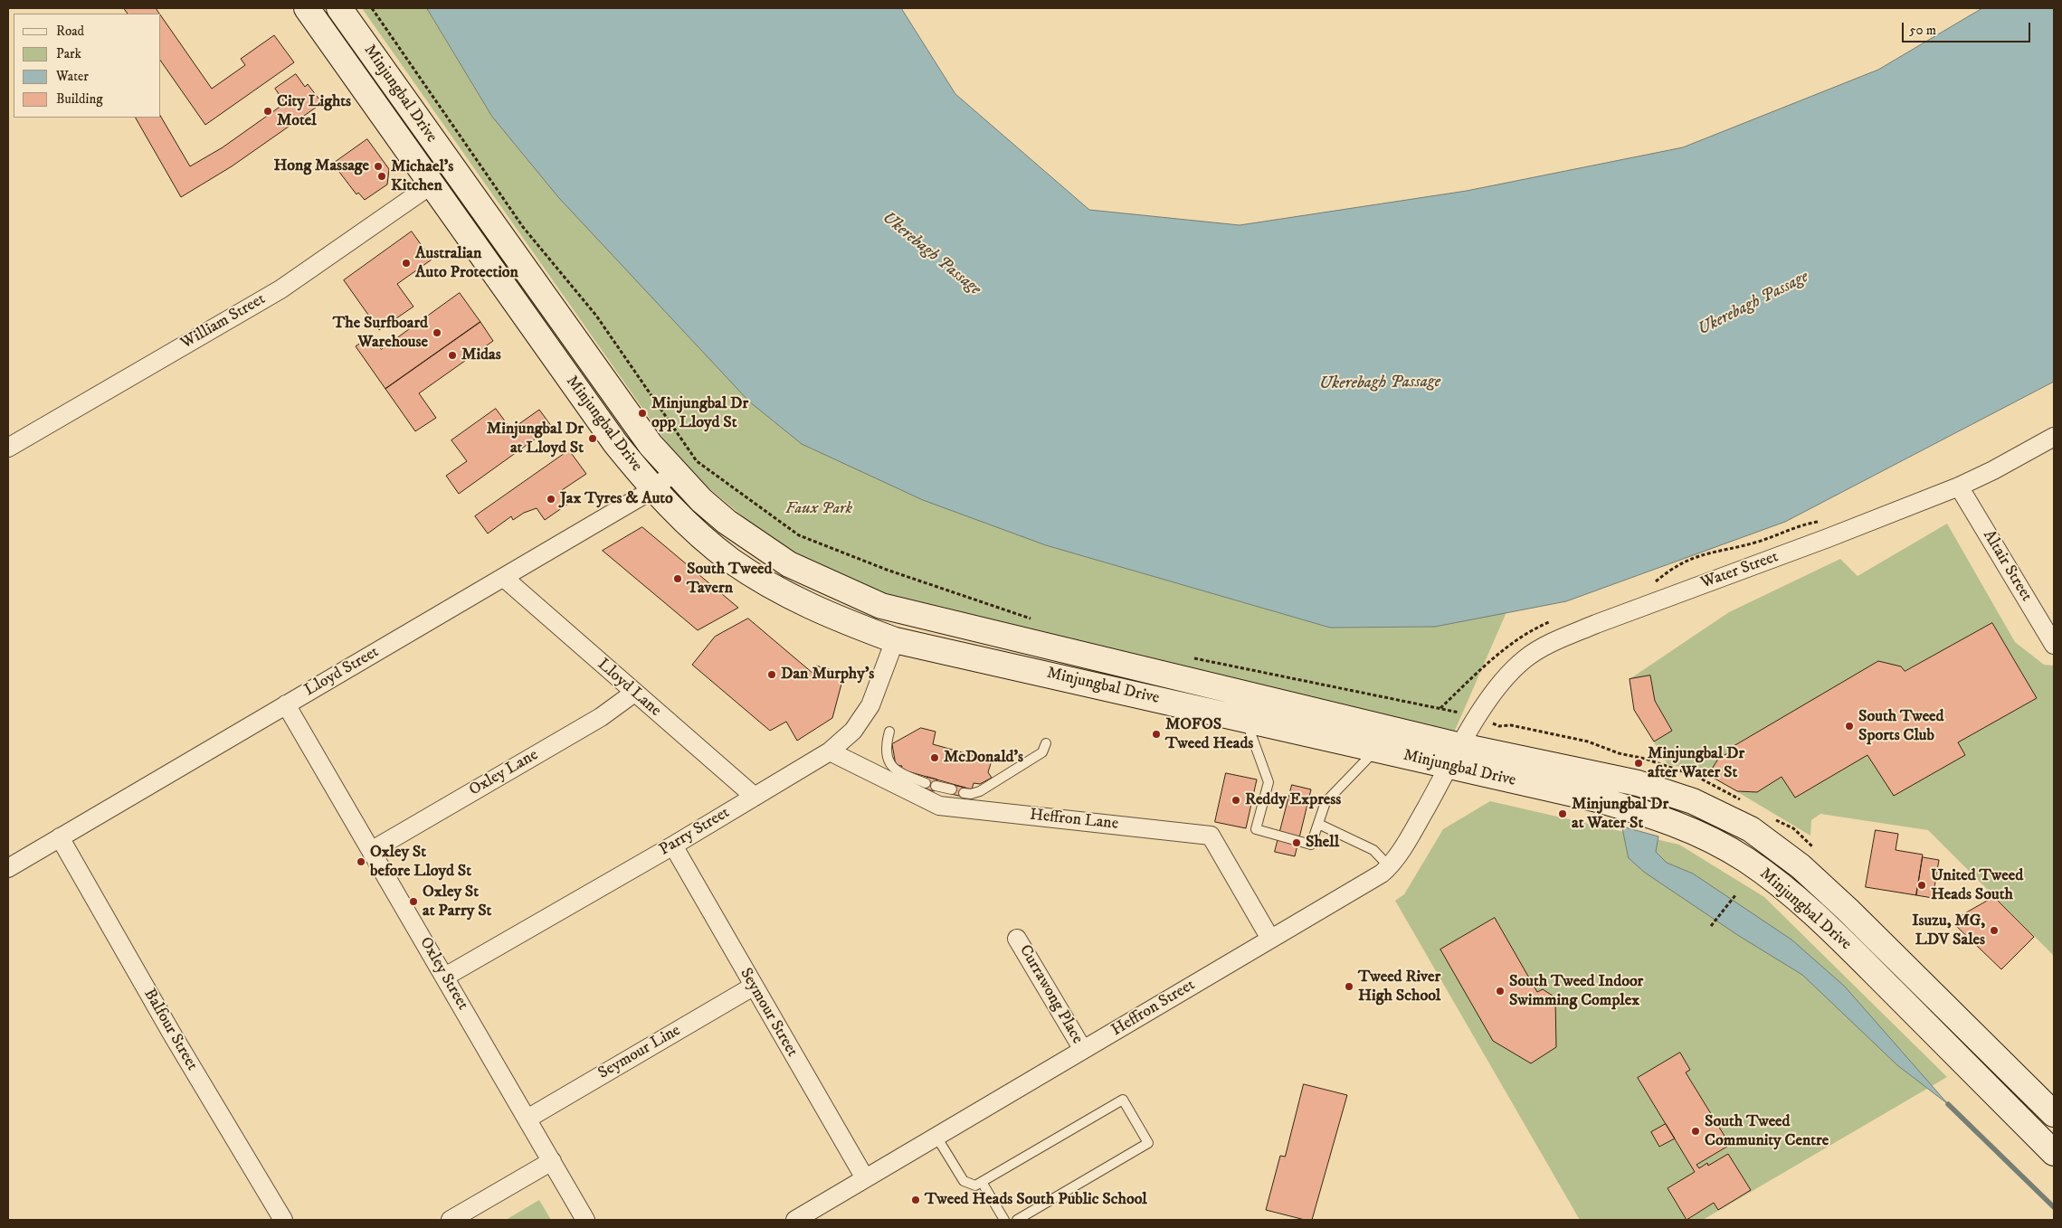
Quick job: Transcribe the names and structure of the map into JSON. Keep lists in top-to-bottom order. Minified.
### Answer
{"streets":{"main road":["Minjungbal Drive"],"street":["William Street","Altair Street","Water Street","Lloyd Street","Lloyd Lane","Oxley Lane","Heffron Lane","Parry Street","Oxley Street","Currawong Place","Heffron Street","Seymour Street","Balfour Street","Seymour Line"]},"crossings":[["Minjungbal Drive","William Street"],["Minjungbal Drive","Water Street"],["Minjungbal Drive","Lloyd Street"],["Minjungbal Drive","Parry Street"],["Minjungbal Drive","Heffron Street"],["Altair Street","Water Street"],["Water Street","Heffron Street"],["Lloyd Street","Lloyd Lane"],["Lloyd Street","Oxley Street"],["Lloyd Street","Balfour Street"],["Lloyd Lane","Oxley Lane"],["Lloyd Lane","Parry Street"],["Oxley Lane","Oxley Street"],["Heffron Lane","Parry Street"],["Heffron Lane","Heffron Street"],["Parry Street","Oxley Street"],["Parry Street","Seymour Street"],["Oxley Street","Seymour Line"],["Currawong Place","Heffron Street"],["Heffron Street","Seymour Street"],["Seymour Street","Seymour Line"]],"water":["Ukerebagh Passage"],"parks":["Faux Park"],"places":["City Lights Motel","Hong Massage","Michael's Kitchen","Australian Auto Protection","The Surfboard Warehouse","Midas","Minjungbal Dr opp Lloyd St","Minjungbal Dr at Lloyd St","Jax Tyres & Auto","South Tweed Tavern","Dan Murphy's","South Tweed Sports Club","MOFOS Tweed Heads","McDonald's","Minjungbal Dr after Water St","Reddy Express","Minjungbal Dr at Water St","Shell","Oxley St before Lloyd St","United Tweed Heads South","Oxley St at Parry St","Isuzu, MG, LDV Sales","Tweed River High School","South Tweed Indoor Swimming Complex","South Tweed Community Centre","Tweed Heads South Public School"],"legend":["Road","Park","Water","Building"],"scale_bar":"50 m"}
